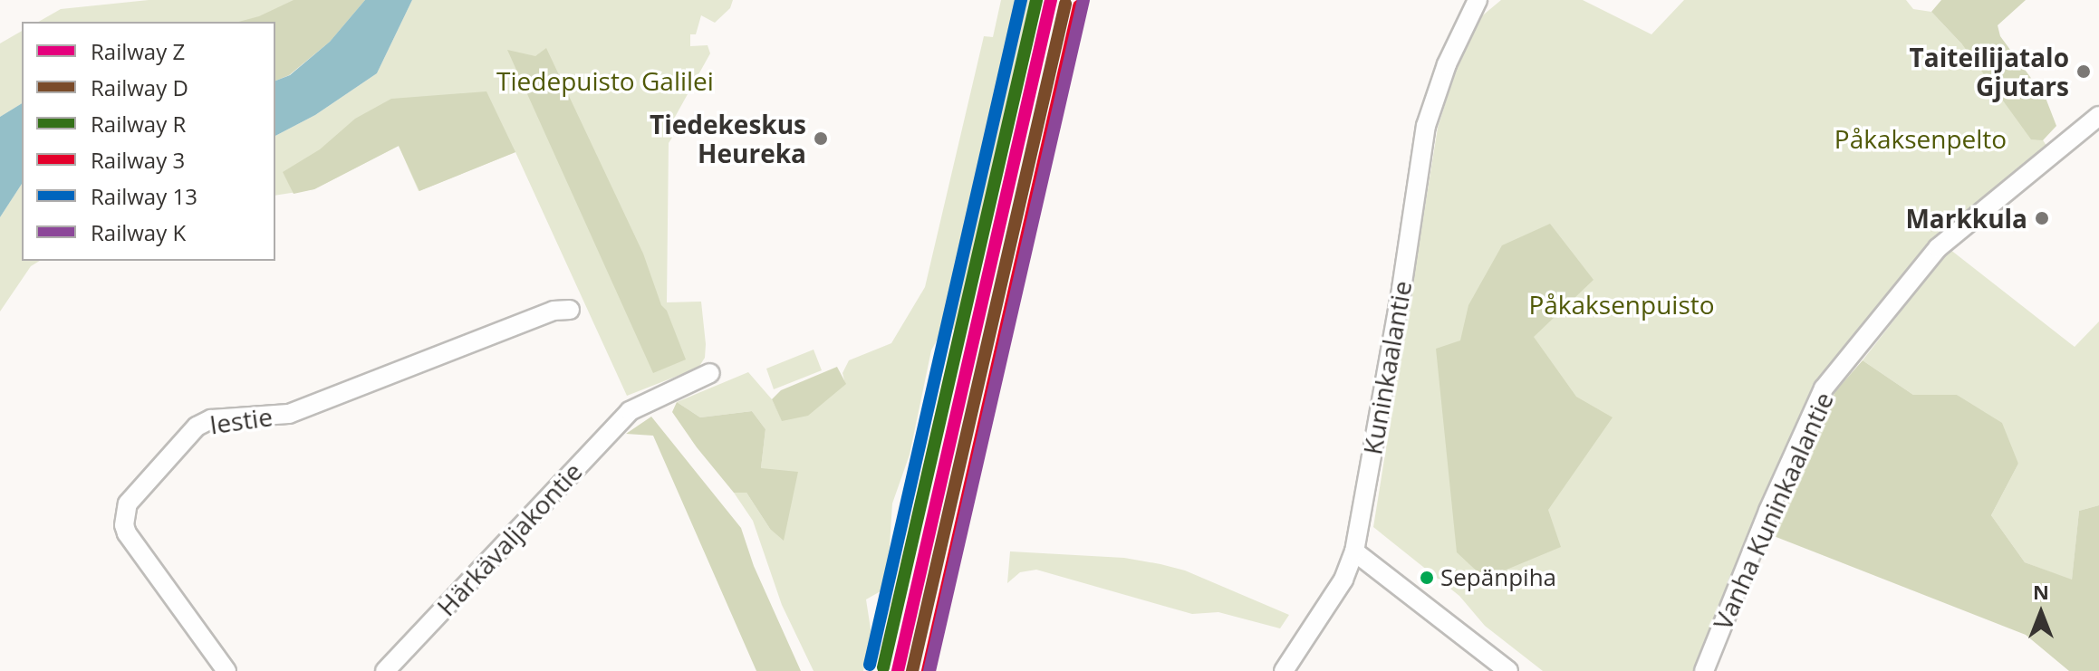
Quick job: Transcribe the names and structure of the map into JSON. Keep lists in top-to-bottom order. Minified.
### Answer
{"streets":{"street":["Kuninkaalantie","Iestie","Vanha Kuninkaalantie","Härkävaljakontie"]},"parks":["Tiedepuisto Galilei","Påkaksenpelto","Påkaksenpuisto"],"places":["Taiteilijatalo Gjutars","Tiedekeskus Heureka","Markkula","Sepänpiha"],"lines":["rail line Z","rail line R","rail line 13","rail line K","rail line D","rail line 3"],"legend":["Railway Z","Railway D","Railway R","Railway 3","Railway 13","Railway K"],"north":"top"}
